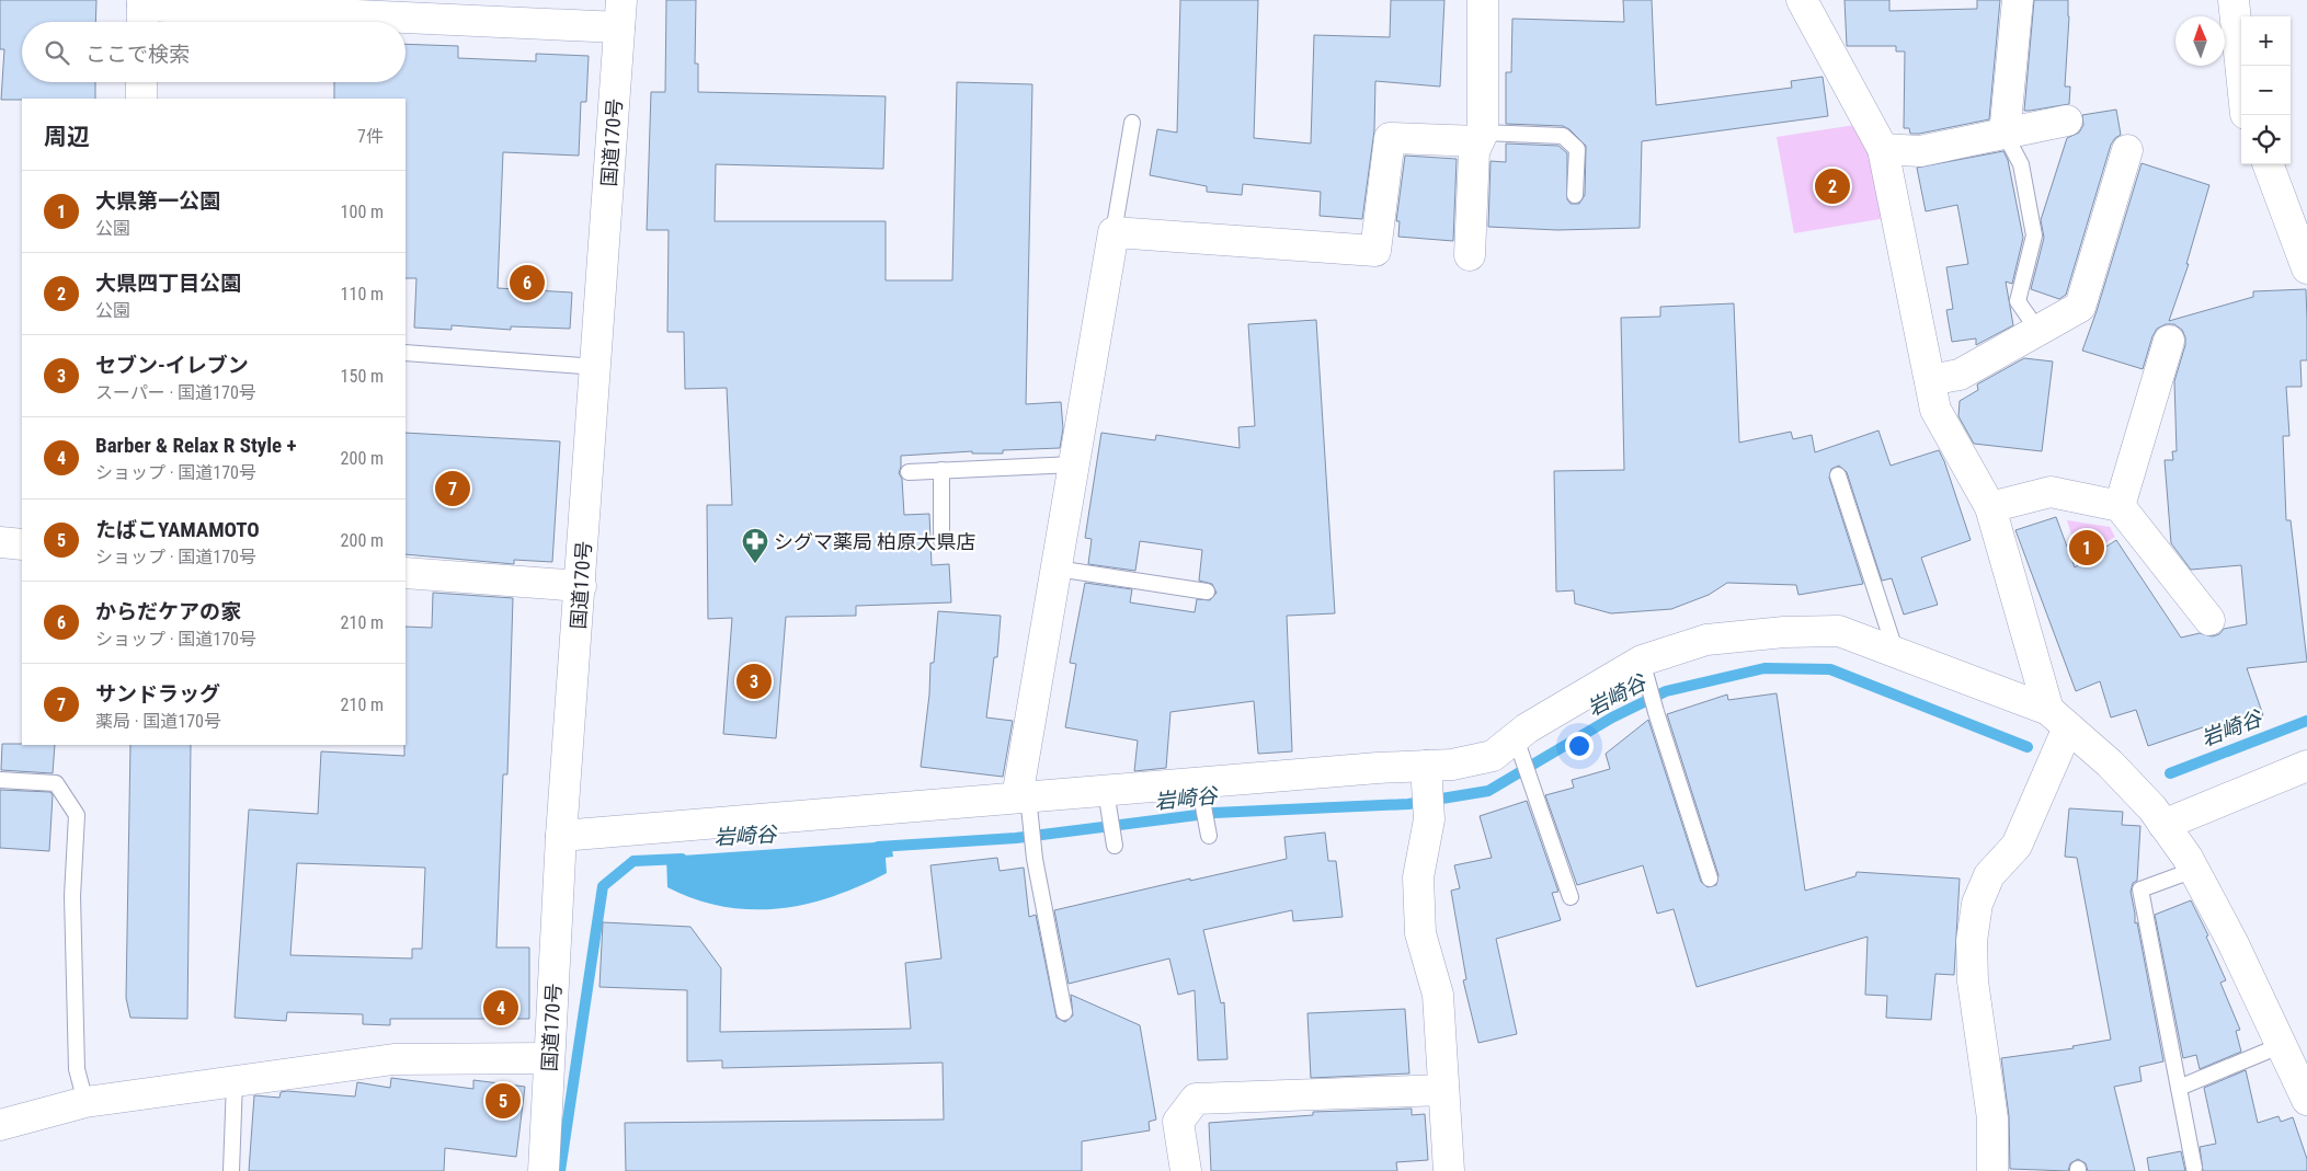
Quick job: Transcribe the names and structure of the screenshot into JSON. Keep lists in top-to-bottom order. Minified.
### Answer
{"streets":{"main road":["国道170号"]},"water":["岩崎谷"],"places":{"pharmacy":["シグマ薬局 柏原大県店"]},"north":"top","page":{"map_buttons":["+","−"],"search":"ここで検索","heading":["周辺","7件"],"pins":["2","6","7","1","3","4","5"],"list":[{"mark":"1","name":"大県第一公園","note":"公園","value":"100 m"},{"mark":"2","name":"大県四丁目公園","note":"公園","value":"110 m"},{"mark":"3","name":"セブン-イレブン","note":"スーパー · 国道170号","value":"150 m"},{"mark":"4","name":"Barber & Relax R Style +","note":"ショップ · 国道170号","value":"200 m"},{"mark":"5","name":"たばこYAMAMOTO","note":"ショップ · 国道170号","value":"200 m"},{"mark":"6","name":"からだケアの家","note":"ショップ · 国道170号","value":"210 m"},{"mark":"7","name":"サンドラッグ","note":"薬局 · 国道170号","value":"210 m"}]}}
